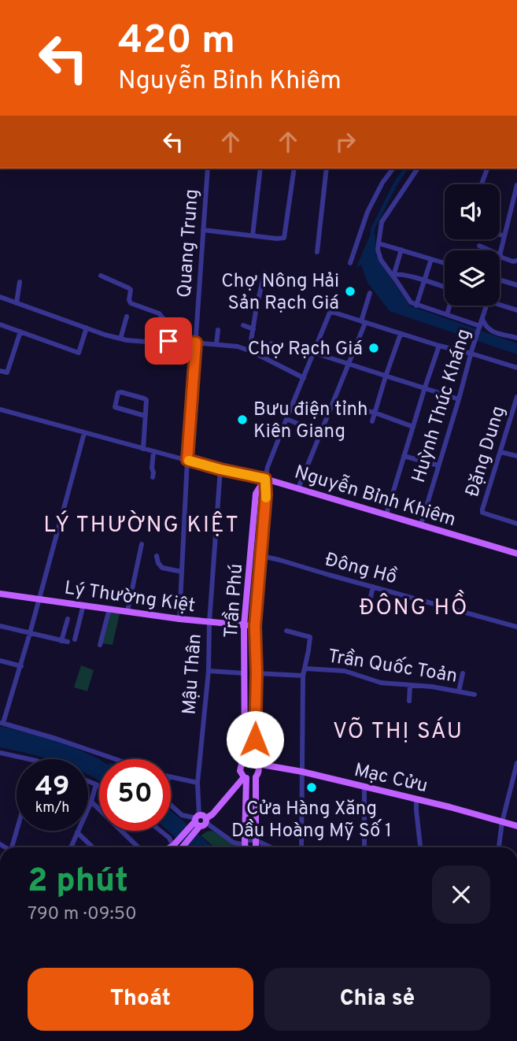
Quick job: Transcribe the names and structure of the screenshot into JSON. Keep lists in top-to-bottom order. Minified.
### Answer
{"streets":{"main road":["Nguyễn Bỉnh Khiêm","Lý Thường Kiệt","Trần Phú","Mạc Cửu"],"street":["Quang Trung","Huỳnh Thúc Kháng","Đặng Dung","Đông Hồ","Trần Quốc Toản","Mậu Thân"]},"crossings":[["Quang Trung","Nguyễn Bỉnh Khiêm"],["Quang Trung","Lý Thường Kiệt"],["Huỳnh Thúc Kháng","Nguyễn Bỉnh Khiêm"],["Nguyễn Bỉnh Khiêm","Trần Phú"],["Nguyễn Bỉnh Khiêm","Mậu Thân"],["Đông Hồ","Trần Phú"],["Lý Thường Kiệt","Trần Phú"],["Lý Thường Kiệt","Mậu Thân"],["Trần Phú","Trần Quốc Toản"],["Trần Phú","Mạc Cửu"]],"districts":["LÝ THƯỜNG KIỆT","ĐÔNG HỒ","VÕ THỊ SÁU"],"places":["Chợ Nông Hải Sản Rạch Giá","Chợ Rạch Giá","Bưu điện tỉnh Kiên Giang","Cửa Hàng Xăng Dầu Hoàng Mỹ Số 1"],"page":{"turn":["420 m","Nguyễn Bỉnh Khiêm"],"speed":"49 km/h","limit":"50","heading":["2 phút","790 m · 09:50"],"buttons":["Thoát","Chia sẻ"]}}
